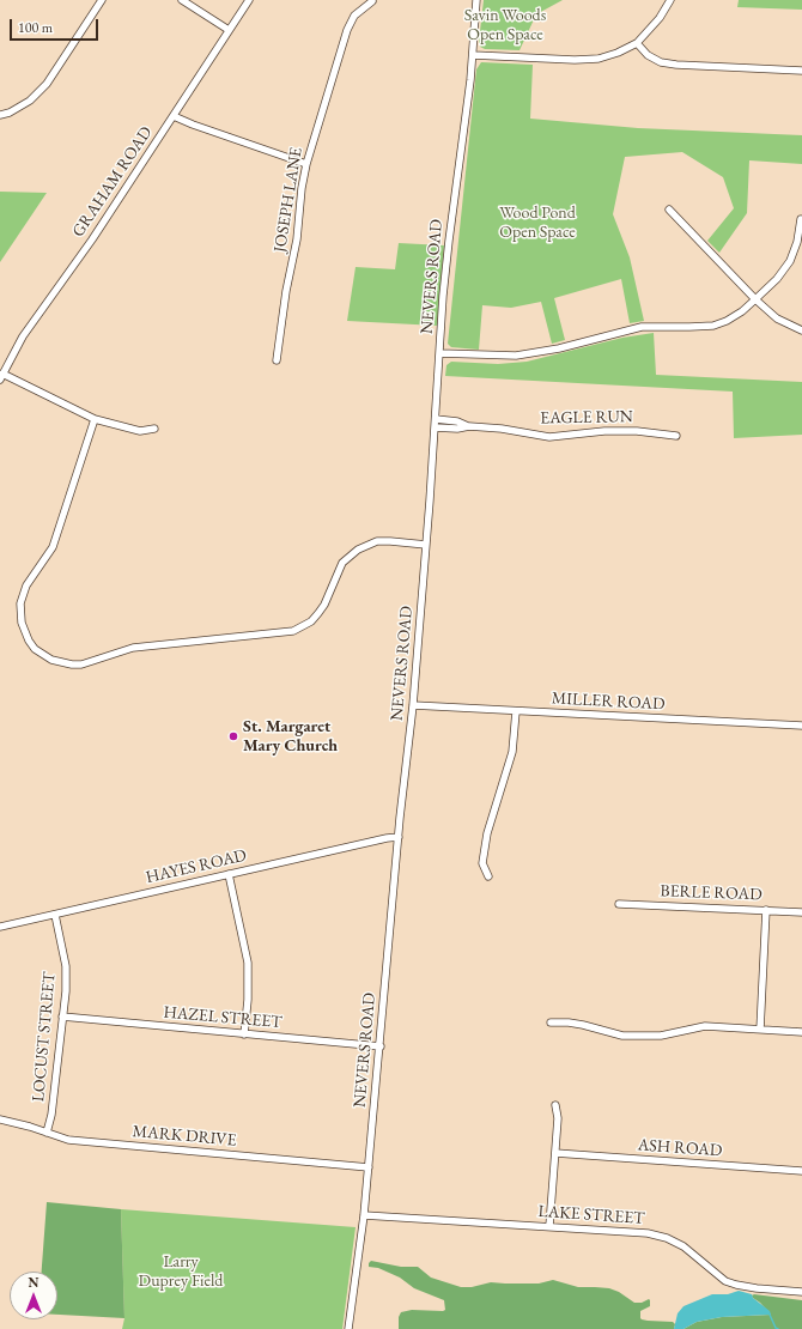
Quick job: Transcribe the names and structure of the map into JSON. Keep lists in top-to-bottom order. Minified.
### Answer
{"streets":{"street":["GRAHAM ROAD","JOSEPH LANE","NEVERS ROAD","EAGLE RUN","MILLER ROAD","HAYES ROAD","BERLE ROAD","HAZEL STREET","LOCUST STREET","MARK DRIVE","ASH ROAD","LAKE STREET"]},"crossings":[["NEVERS ROAD","EAGLE RUN"],["NEVERS ROAD","MILLER ROAD"],["NEVERS ROAD","HAYES ROAD"],["NEVERS ROAD","HAZEL STREET"],["NEVERS ROAD","MARK DRIVE"],["NEVERS ROAD","LAKE STREET"],["HAYES ROAD","LOCUST STREET"],["HAZEL STREET","LOCUST STREET"],["LOCUST STREET","MARK DRIVE"]],"parks":["Savin Woods Open Space","Wood Pond Open Space","Larry Duprey Field"],"places":["St. Margaret Mary Church"],"scale_bar":"100 m","north":"top"}
